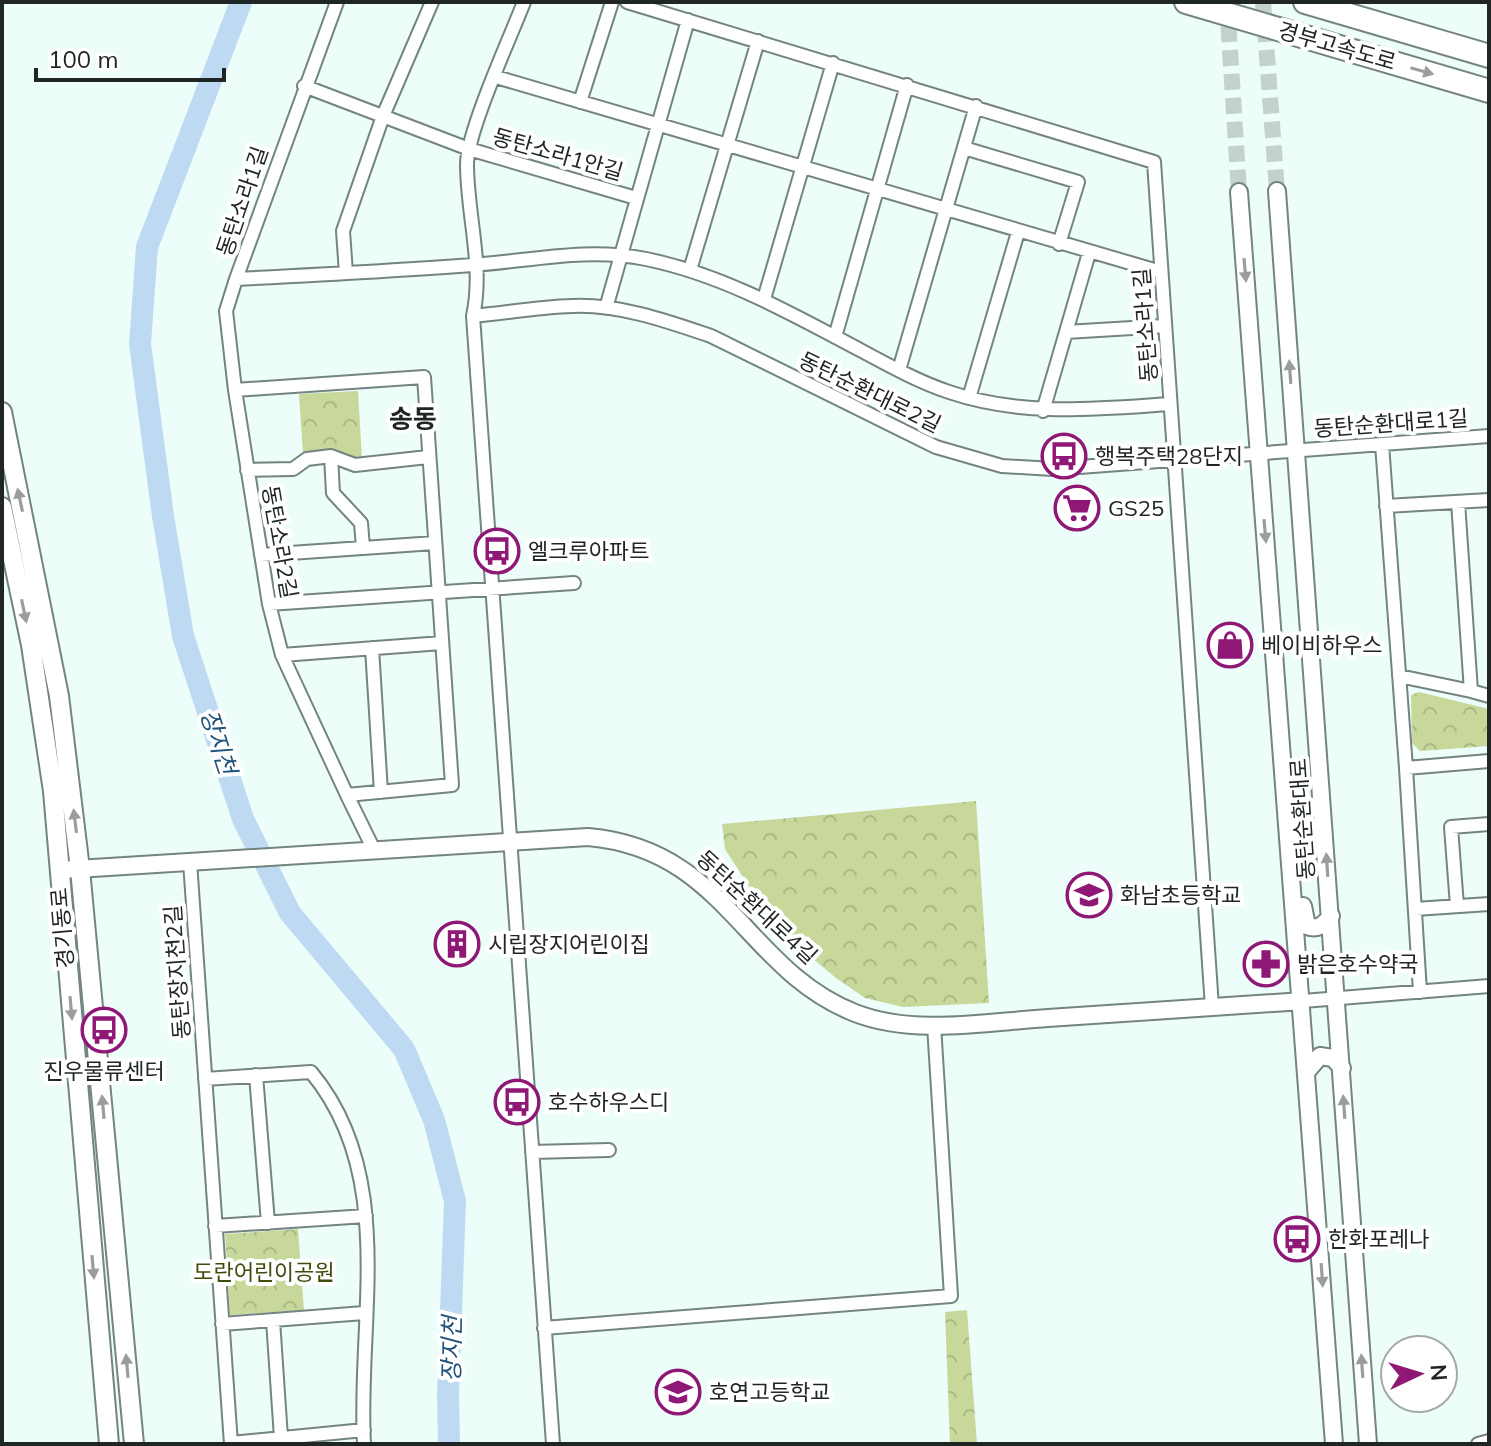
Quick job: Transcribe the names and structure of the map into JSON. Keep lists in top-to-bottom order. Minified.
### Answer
{"streets":{"highway":["경부고속도로"],"main road":["동탄순환대로","동탄순환대로4길","경기동로"],"street":["동탄소라1안길","동탄소라1길","동탄순환대로2길","동탄순환대로1길","동탄소라2길","동탄장지천2길"]},"crossings":[["동탄소라1안길","동탄소라1길"],["동탄소라1안길","동탄순환대로2길"],["동탄소라1길","동탄소라2길"],["동탄순환대로2길","동탄순환대로1길"],["동탄순환대로2길","동탄순환대로"],["동탄순환대로1길","동탄순환대로"],["동탄소라2길","동탄순환대로4길"],["동탄순환대로","동탄순환대로4길"],["동탄순환대로4길","경기동로"],["동탄순환대로4길","동탄장지천2길"]],"districts":["송동"],"water":["장지천"],"parks":["도란어린이공원"],"places":{"bus stop":["행복주택28단지","엘크루아파트","진우물류센터","호수하우스디","한화포레나"],"supermarket":["GS25"],"shop":["베이비하우스"],"school or university":["화남초등학교","호연고등학교"],"building":["시립장지어린이집"],"pharmacy":["밝은호수약국"]},"scale_bar":"100 m","north":"right"}
